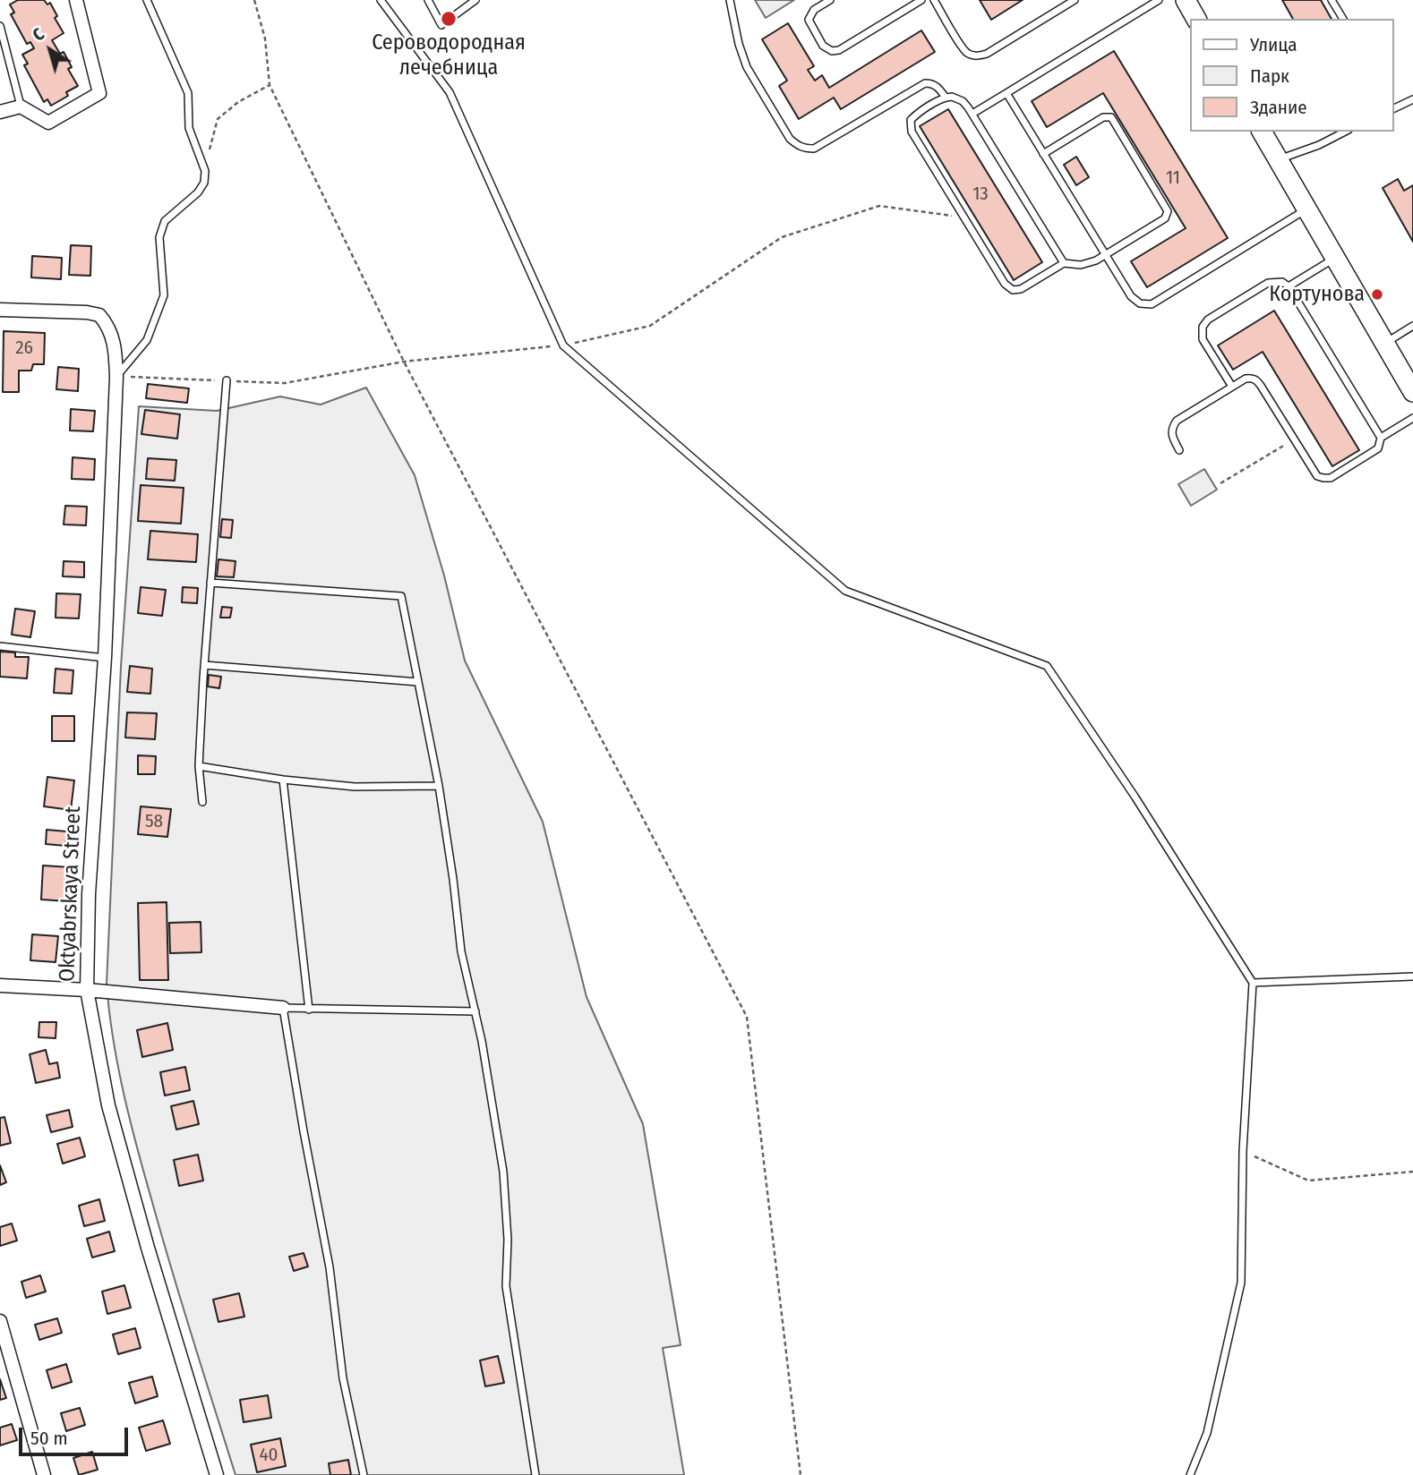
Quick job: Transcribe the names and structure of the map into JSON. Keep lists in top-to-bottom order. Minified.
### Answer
{"streets":{"street":["Oktyabrskaya Street"]},"places":["Сероводородная лечебница","Кортунова"],"house_numbers":["11","13","26","58","40"],"legend":["Улица","Парк","Здание"],"scale_bar":"50 m","north":"top left"}
